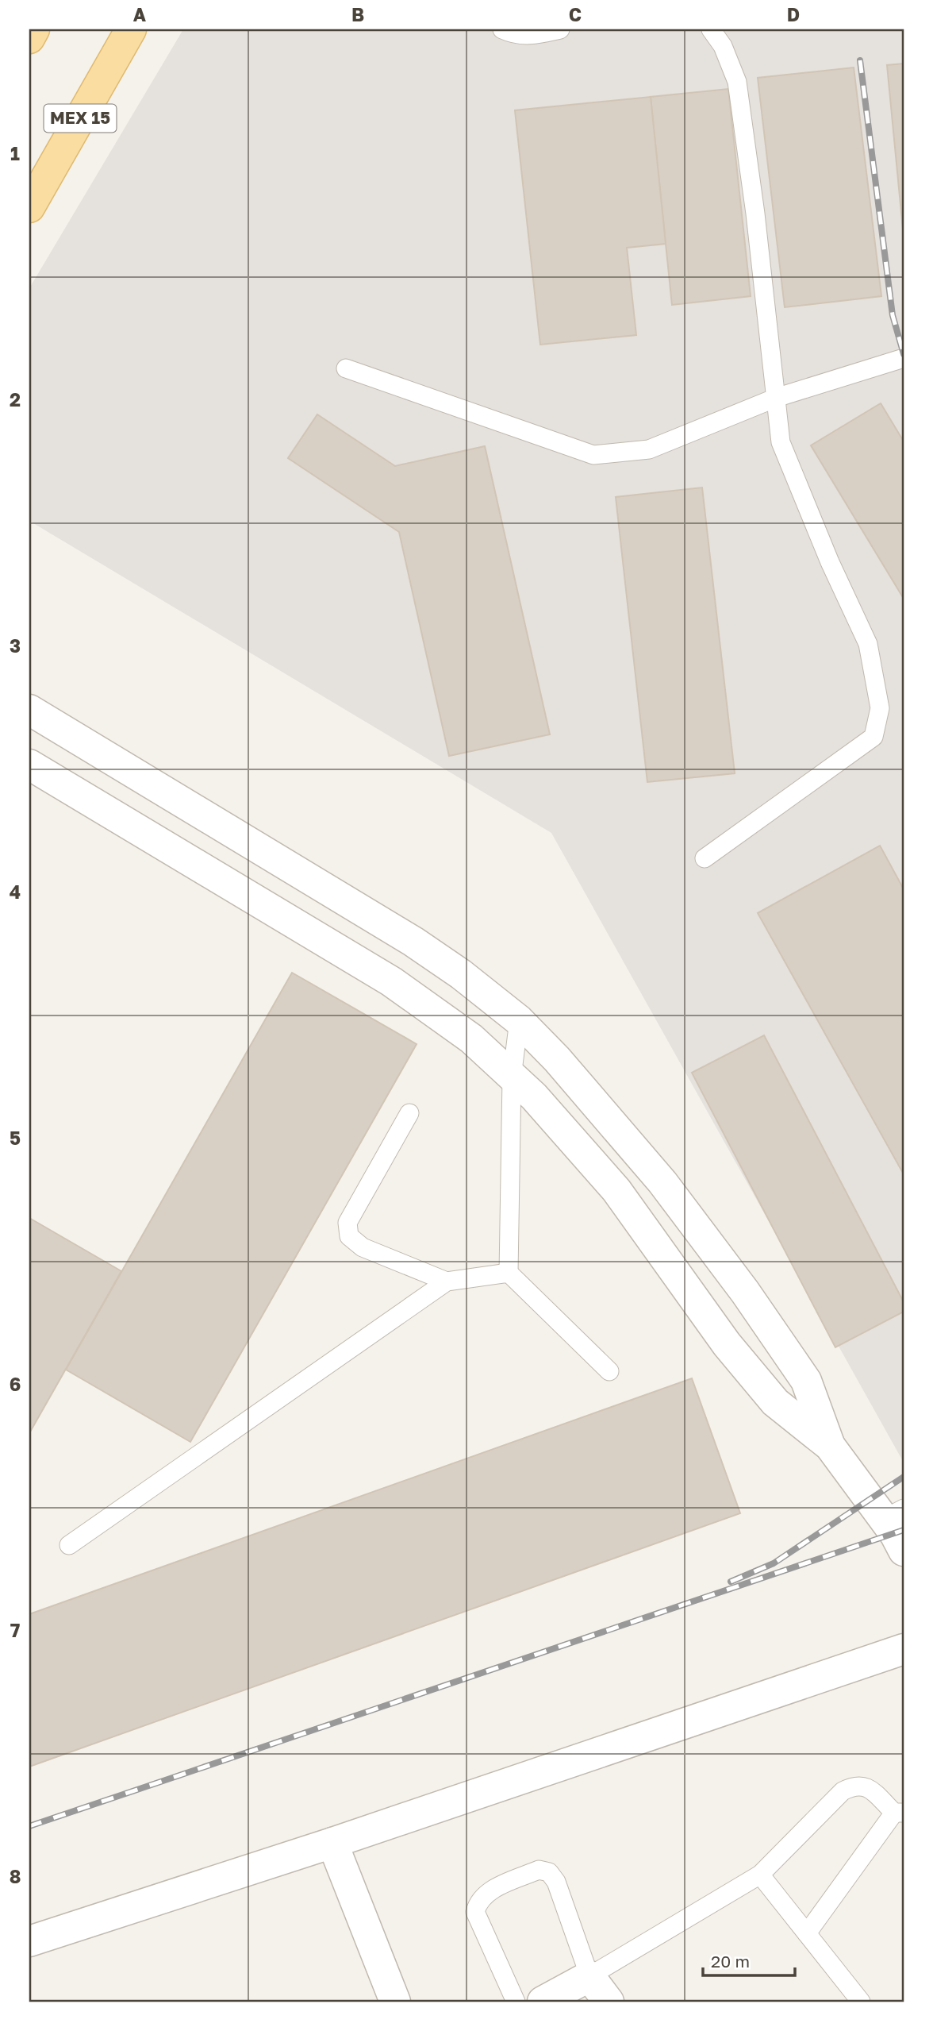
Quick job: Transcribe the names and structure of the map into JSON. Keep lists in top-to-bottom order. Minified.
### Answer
{"streets":{"main road":["MEX 15"]},"scale_bar":"20 m","grid":{"columns":["A","B","C","D"],"rows":["1","2","3","4","5","6","7","8"]}}
